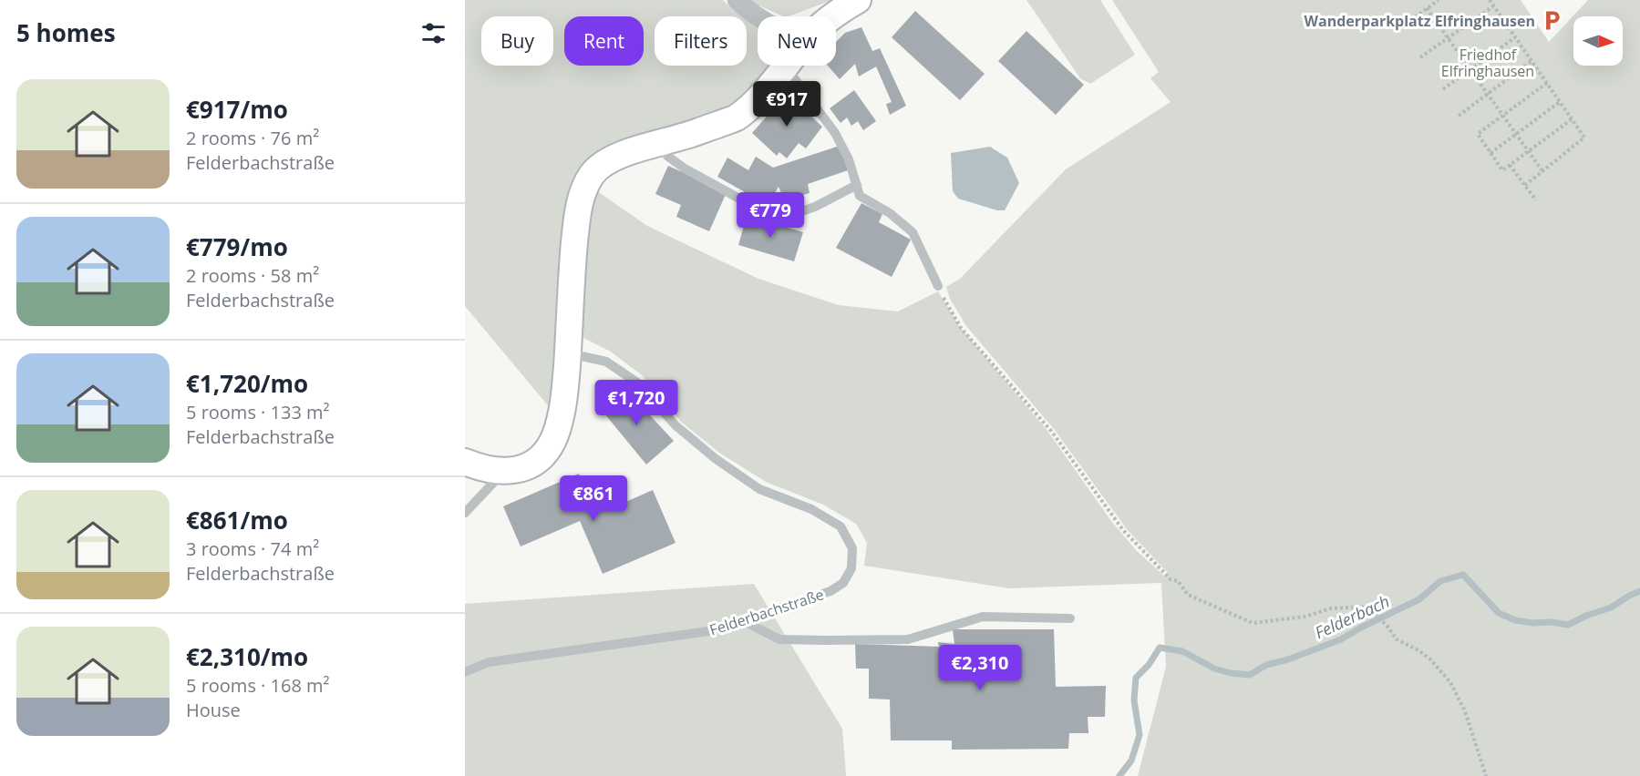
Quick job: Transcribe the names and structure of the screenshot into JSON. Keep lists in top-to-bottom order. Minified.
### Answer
{"streets":{"lane":["Felderbachstraße"]},"water":["Felderbach"],"parks":["Friedhof Elfringhausen"],"places":{"parking":["Wanderparkplatz Elfringhausen"]},"north":"right","page":{"heading":"5 homes","chip":["Buy","Rent","Filters","New"],"list":[{"name":"€917/mo","note":"2 rooms · 76 m² · Felderbachstraße"},{"name":"€779/mo","note":"2 rooms · 58 m² · Felderbachstraße"},{"name":"€1,720/mo","note":"5 rooms · 133 m² · Felderbachstraße"},{"name":"€861/mo","note":"3 rooms · 74 m² · Felderbachstraße"},{"name":"€2,310/mo","note":"5 rooms · 168 m² · House"}],"price":["€917","€779","€1,720","€861","€2,310"]}}
